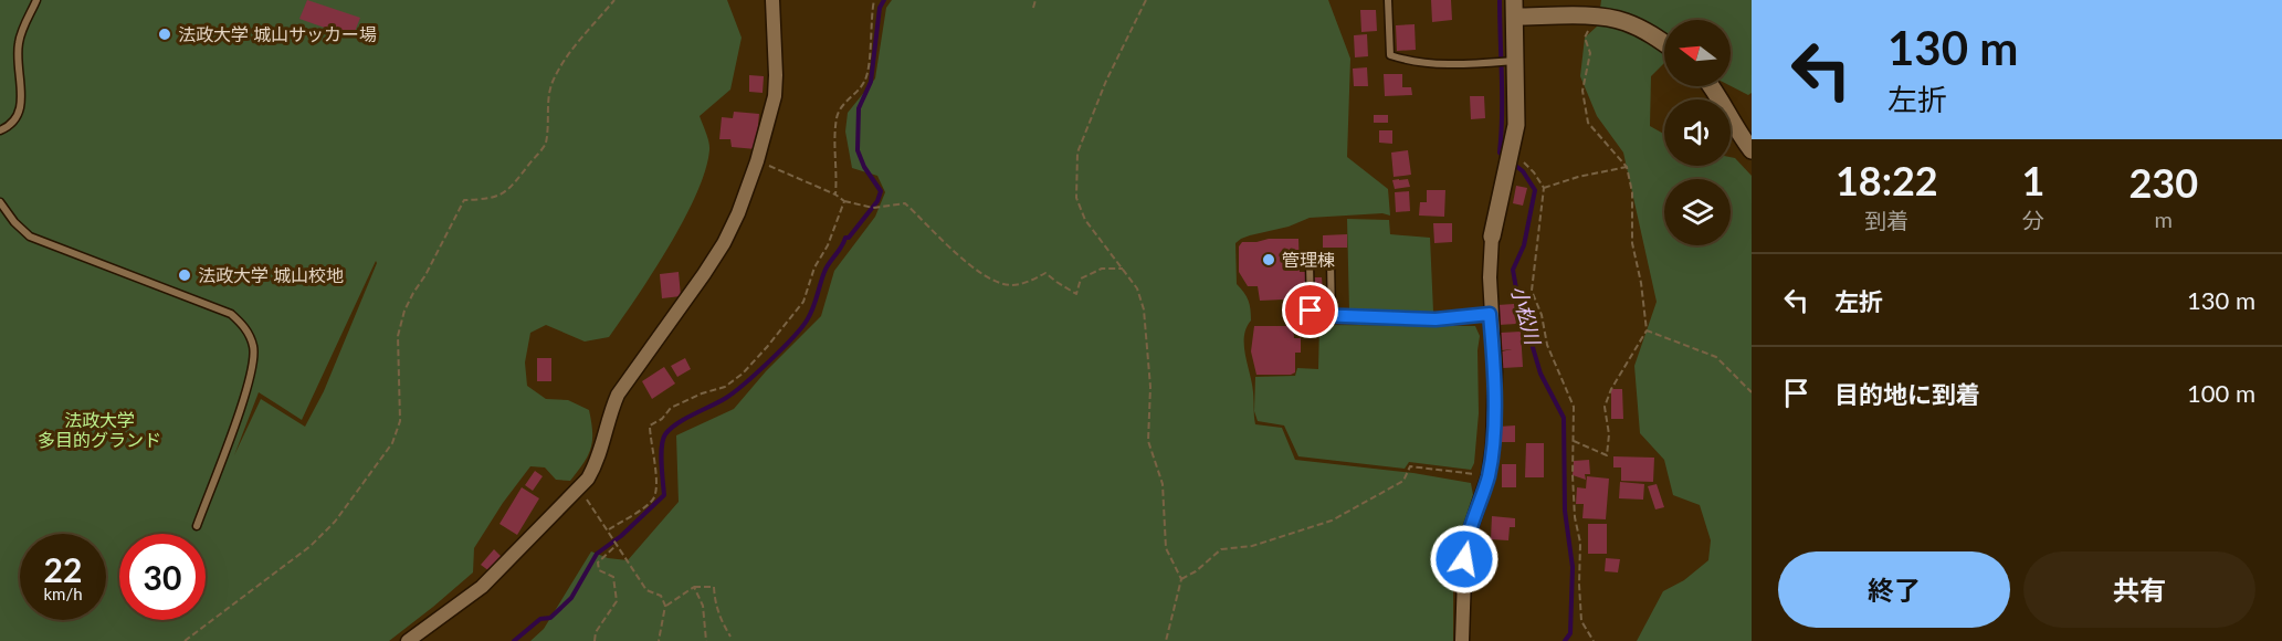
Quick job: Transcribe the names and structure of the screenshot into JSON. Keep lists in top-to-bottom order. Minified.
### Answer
{"water":["小松川"],"parks":["法政大学 多目的グランド"],"places":["法政大学 城山サッカー場","管理棟","法政大学 城山校地"],"north":"left","page":{"turn":["130 m","左折"],"eta":["18:22","到着","1","分","230","m"],"list":[{"name":"左折","value":"130 m"},{"name":"目的地に到着","value":"100 m"}],"speed":"22 km/h","limit":"30","buttons":["終了","共有"]}}
